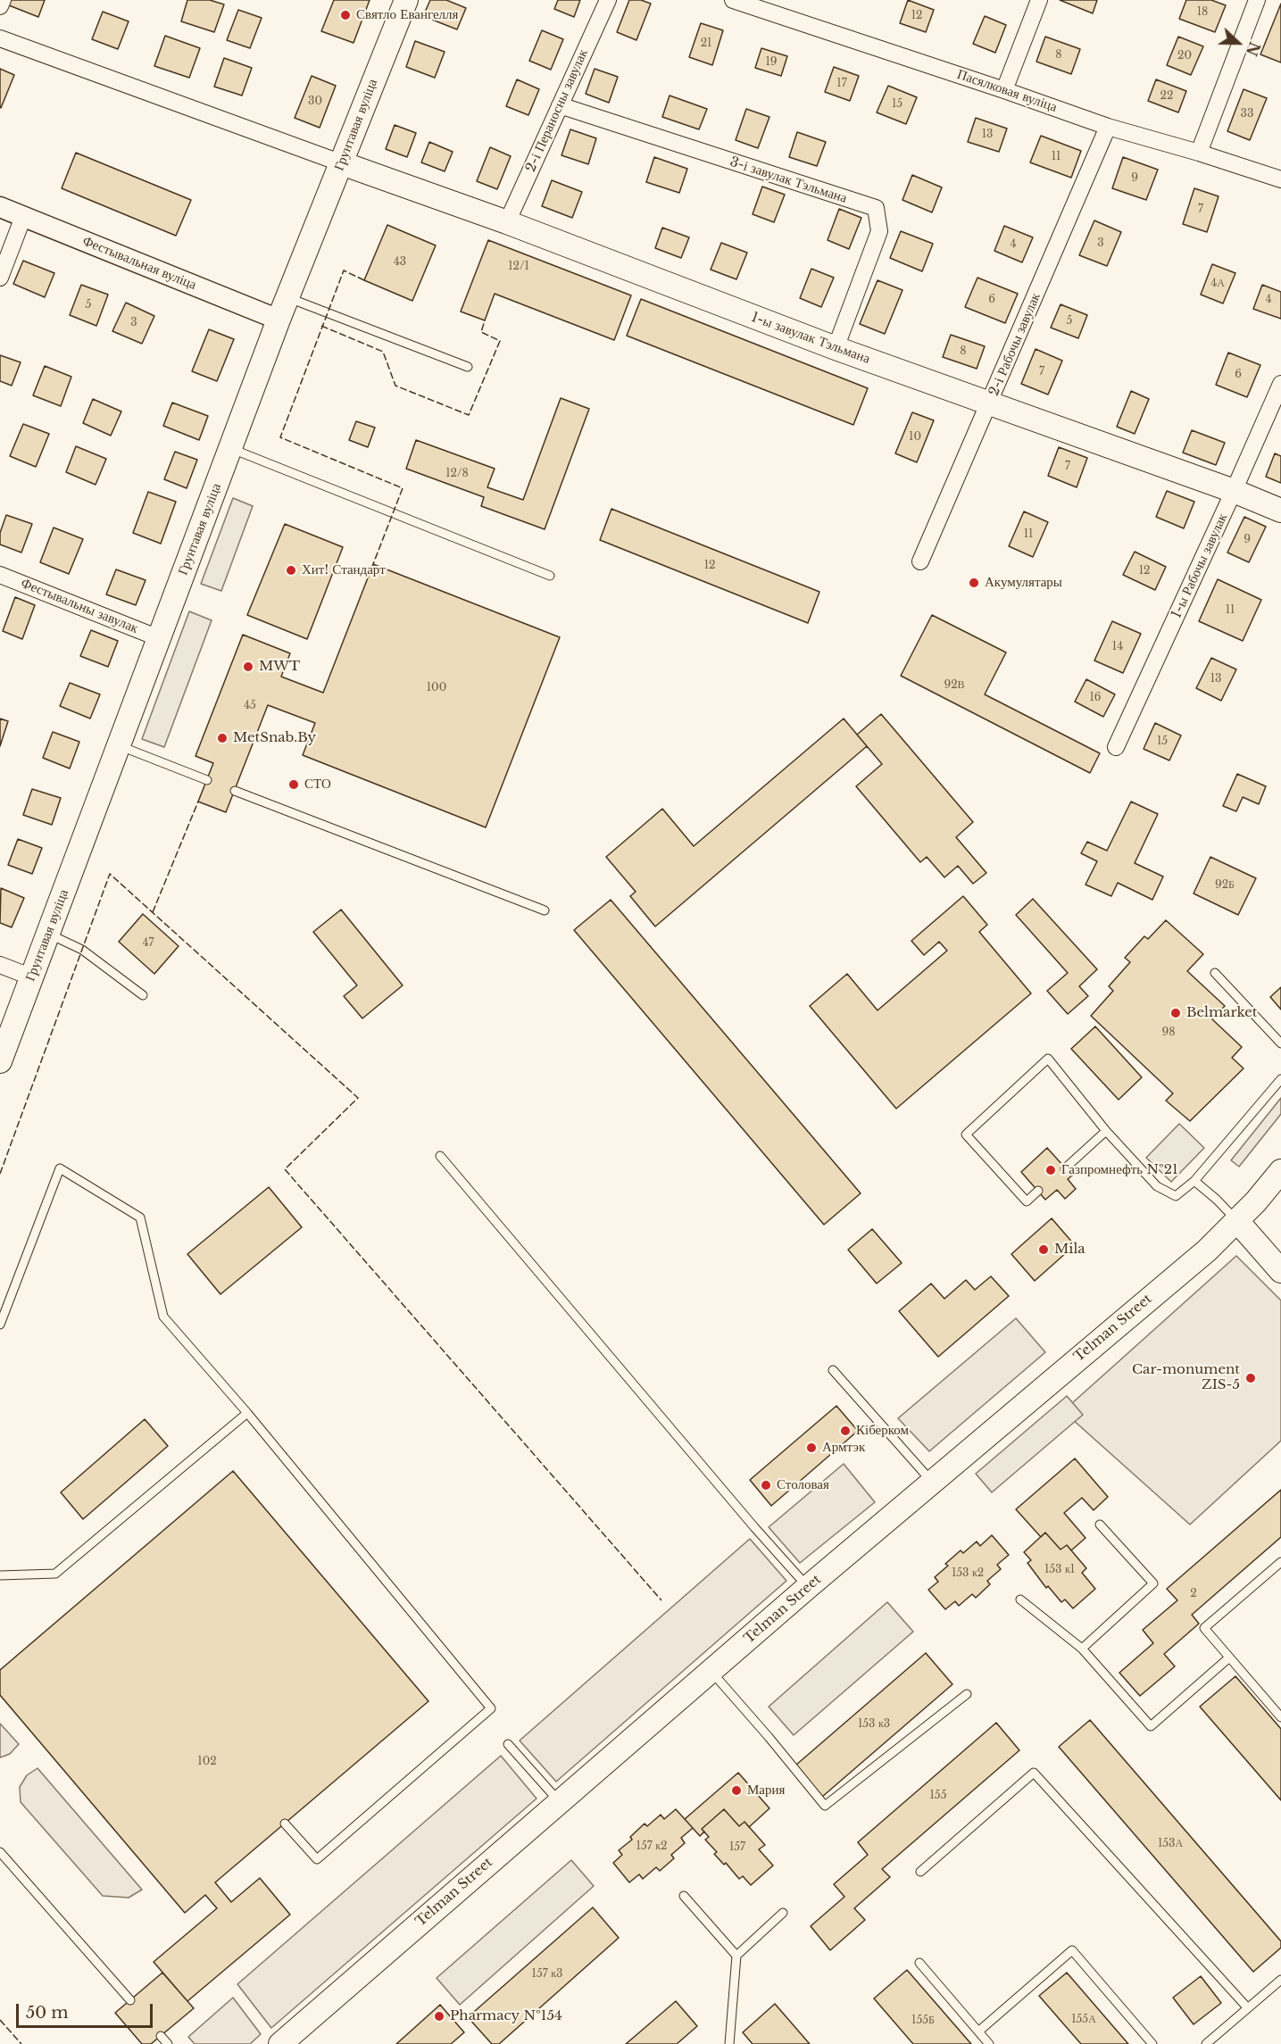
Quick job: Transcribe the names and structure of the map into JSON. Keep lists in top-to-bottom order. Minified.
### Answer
{"streets":{"main road":["Грунтавая вуліца","1-ы завулак Тэльмана","Telman Street"],"street":["Пасялковая вуліца","2-і Пераносны завулак","3-і завулак Тэльмана","Фестывальная вуліца","2-і Рабочы завулак","1-ы Рабочы завулак","Фестывальны завулак"]},"crossings":[["Пасялковая вуліца","2-і Рабочы завулак"],["2-і Пераносны завулак","3-і завулак Тэльмана"],["2-і Пераносны завулак","1-ы завулак Тэльмана"],["Грунтавая вуліца","Фестывальная вуліца"],["Грунтавая вуліца","1-ы завулак Тэльмана"],["Грунтавая вуліца","Фестывальны завулак"],["3-і завулак Тэльмана","1-ы завулак Тэльмана"],["1-ы завулак Тэльмана","2-і Рабочы завулак"],["1-ы завулак Тэльмана","1-ы Рабочы завулак"]],"places":["Святло Евангелля","Хит! Стандарт","Акумулятары","MWT","MetSnab.By","СТО","Belmarket","Газпромнефть №21","Mila","Car-monument ZIS-5","Кіберком","Армтэк","Столовая","Мария","Pharmacy №154"],"house_numbers":["18","12","21","8","20","19","17","22","30","15","33","13","11","9","7","3","4","43","12/1","4А","6","4","5","5","3","8","7","6","10","7","12/8","11","9","12","12","11","14","13","92В","100","16","45","15","92Б","47","98","153 к1","153 к2","2","153 к3","102","155","153А","157 к2","157","157 к3","155А","155Б"],"scale_bar":"50 m","north":"right"}
